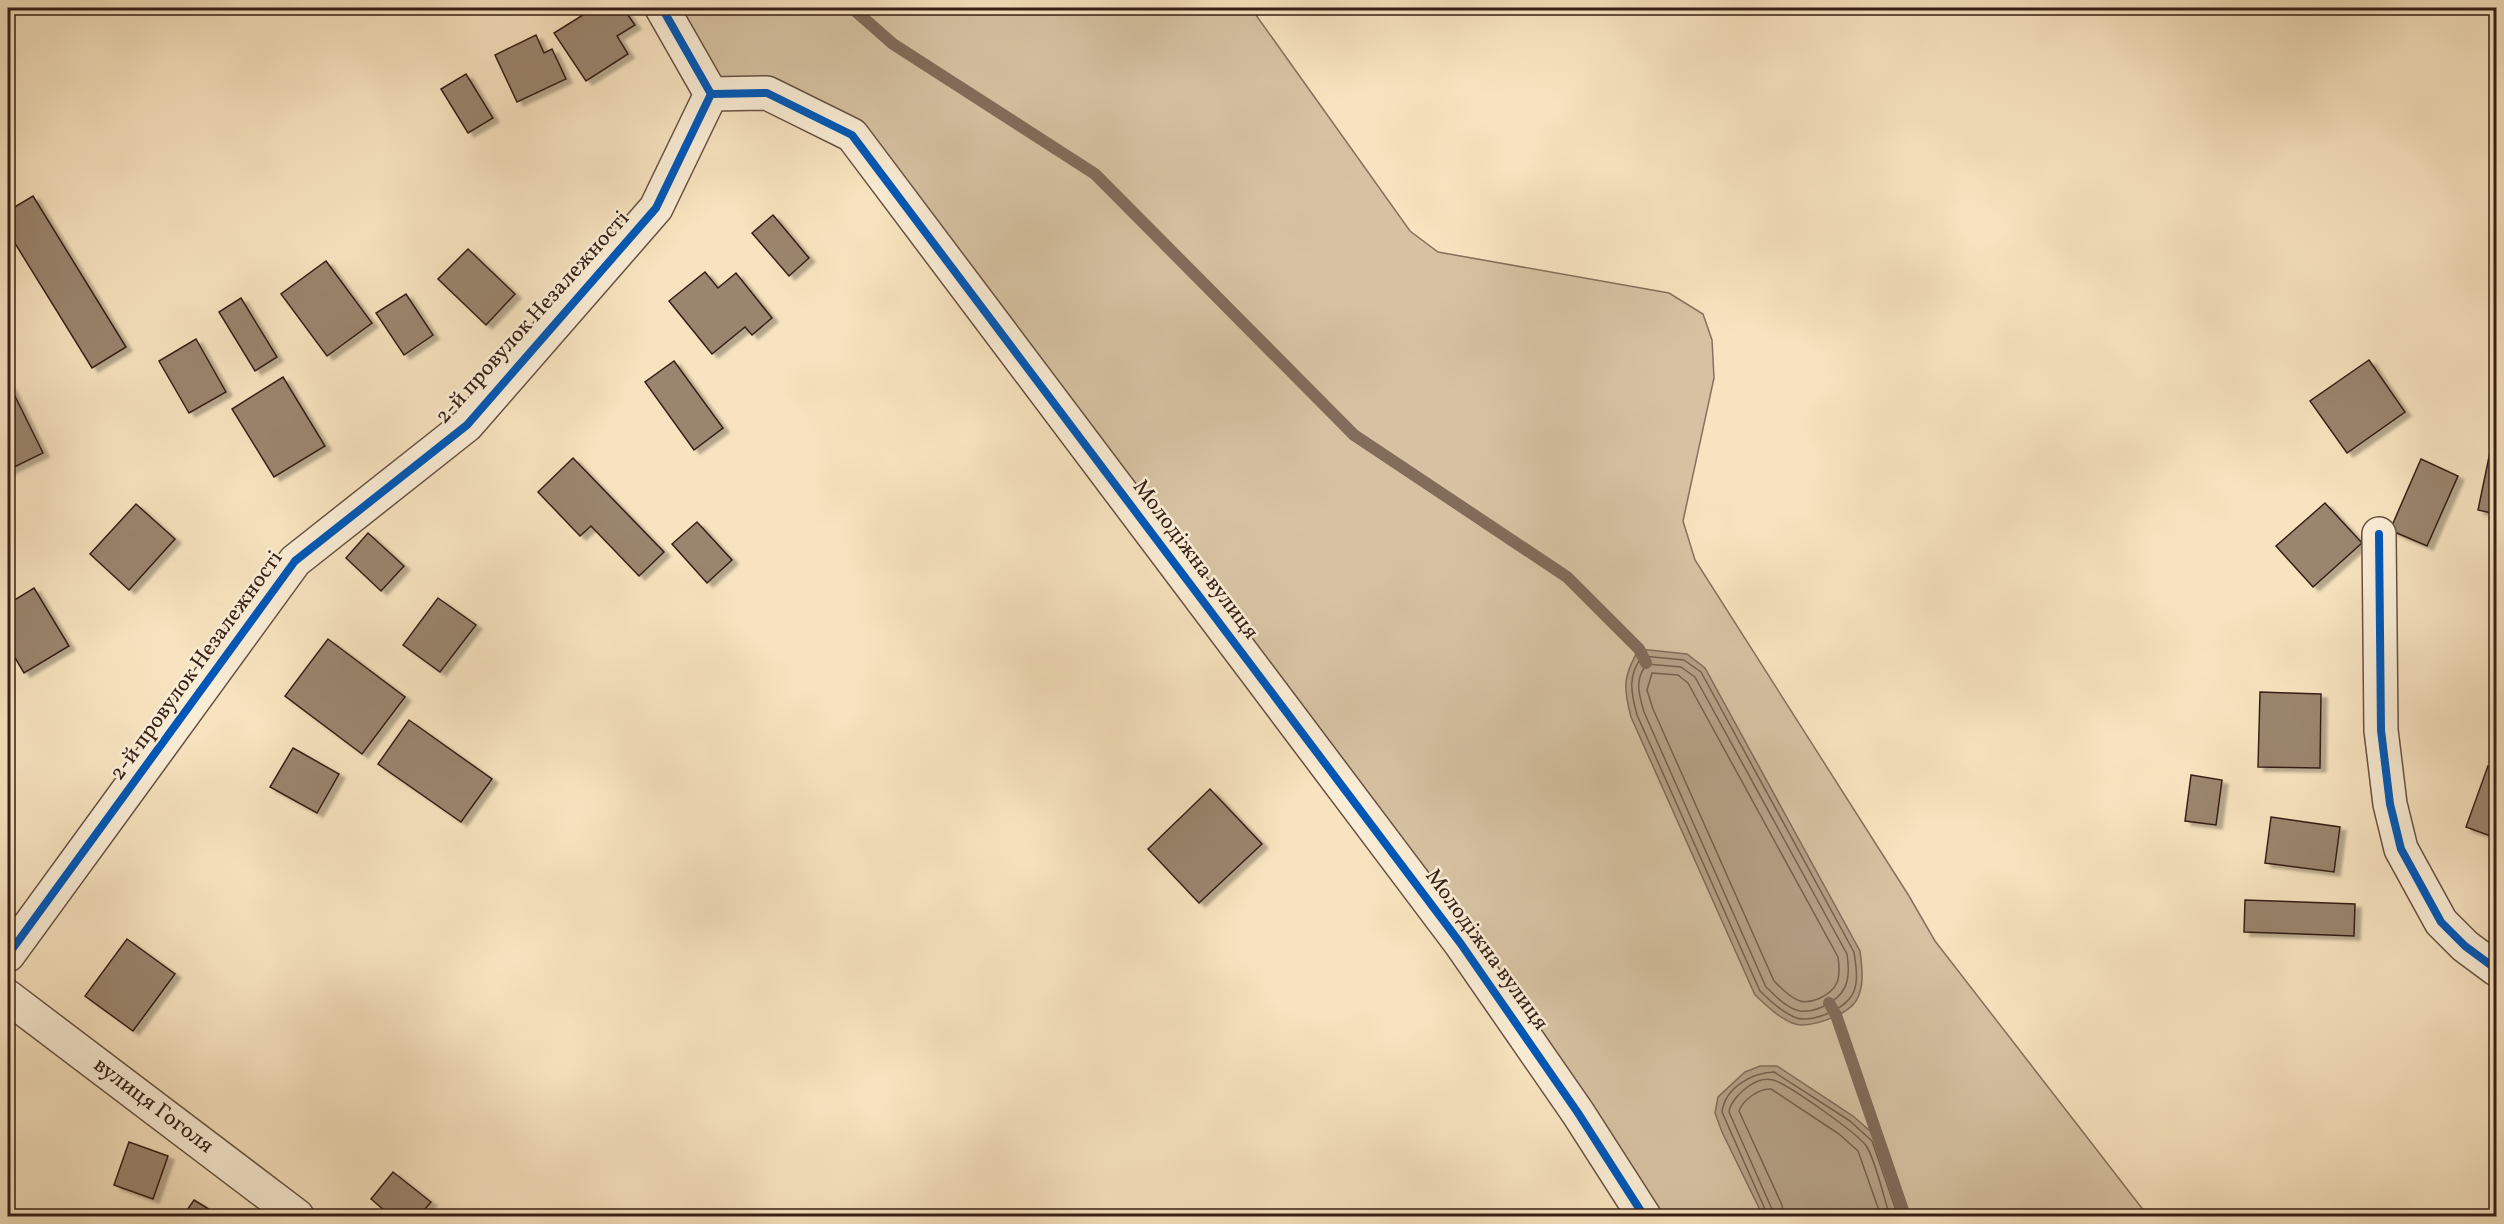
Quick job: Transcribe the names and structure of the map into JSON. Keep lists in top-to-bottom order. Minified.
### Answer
{"streets":{"street":["2-й провулок Незалежності","Молодіжна вулиця","вулиця Гоголя"]},"crossings":[["2-й провулок Незалежності","Молодіжна вулиця"]]}
